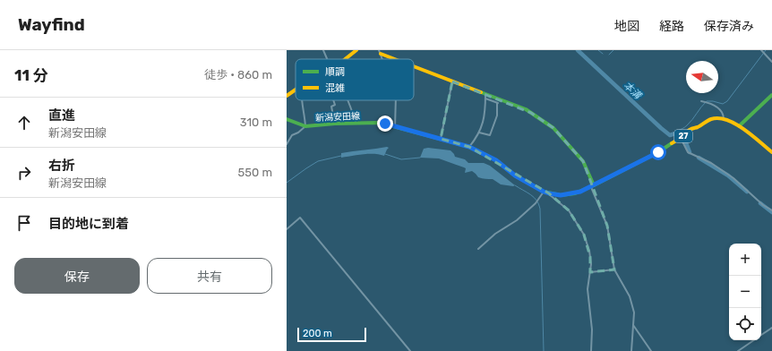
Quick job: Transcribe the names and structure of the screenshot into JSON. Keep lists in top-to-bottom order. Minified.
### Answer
{"streets":{"main road":["新潟安田線","27"]},"water":["本溝"],"legend":["順調","混雑"],"scale_bar":"200 m","north":"left","page":{"header":"Wayfind","nav":["地図","経路","保存済み"],"heading":["11 分","徒歩 · 860 m"],"list":[["直進","新潟安田線","310 m"],["右折","新潟安田線","550 m"],"目的地に到着"],"map_buttons":["+","−"],"buttons":["保存","共有"],"scale":"200 m"}}
